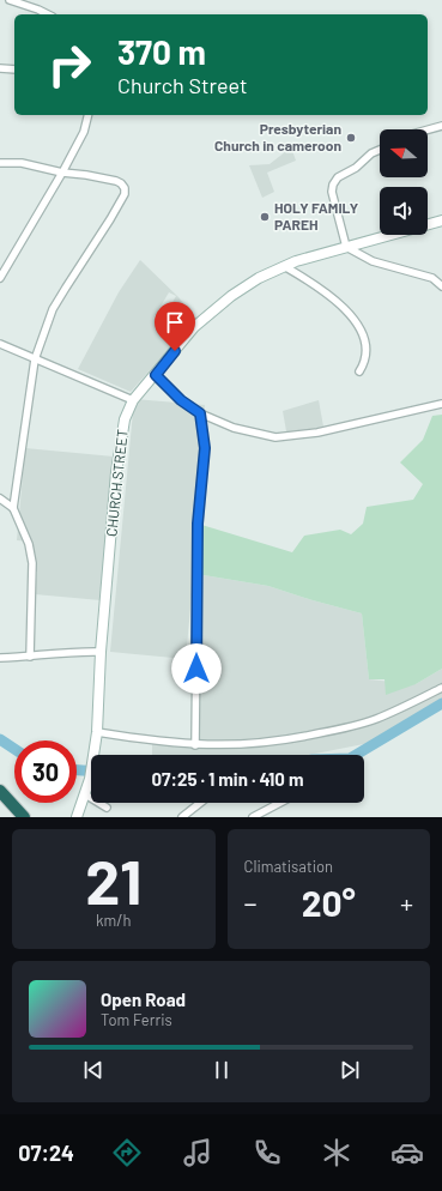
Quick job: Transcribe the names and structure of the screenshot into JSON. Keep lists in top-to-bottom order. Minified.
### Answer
{"streets":{"main road":["CHURCH STREET"]},"places":["Presbyterian Church in cameroon","HOLY FAMILY PAREH"],"north":"left","page":{"turn":["370 m","Church Street"],"limit":"30","trip":"07:25 · 1 min · 410 m","tile":[["21","km/h"],"Climatisation"],"heat":["−","20°","+"],"song":["Open Road","Tom Ferris"],"tabs":"07:24"}}
